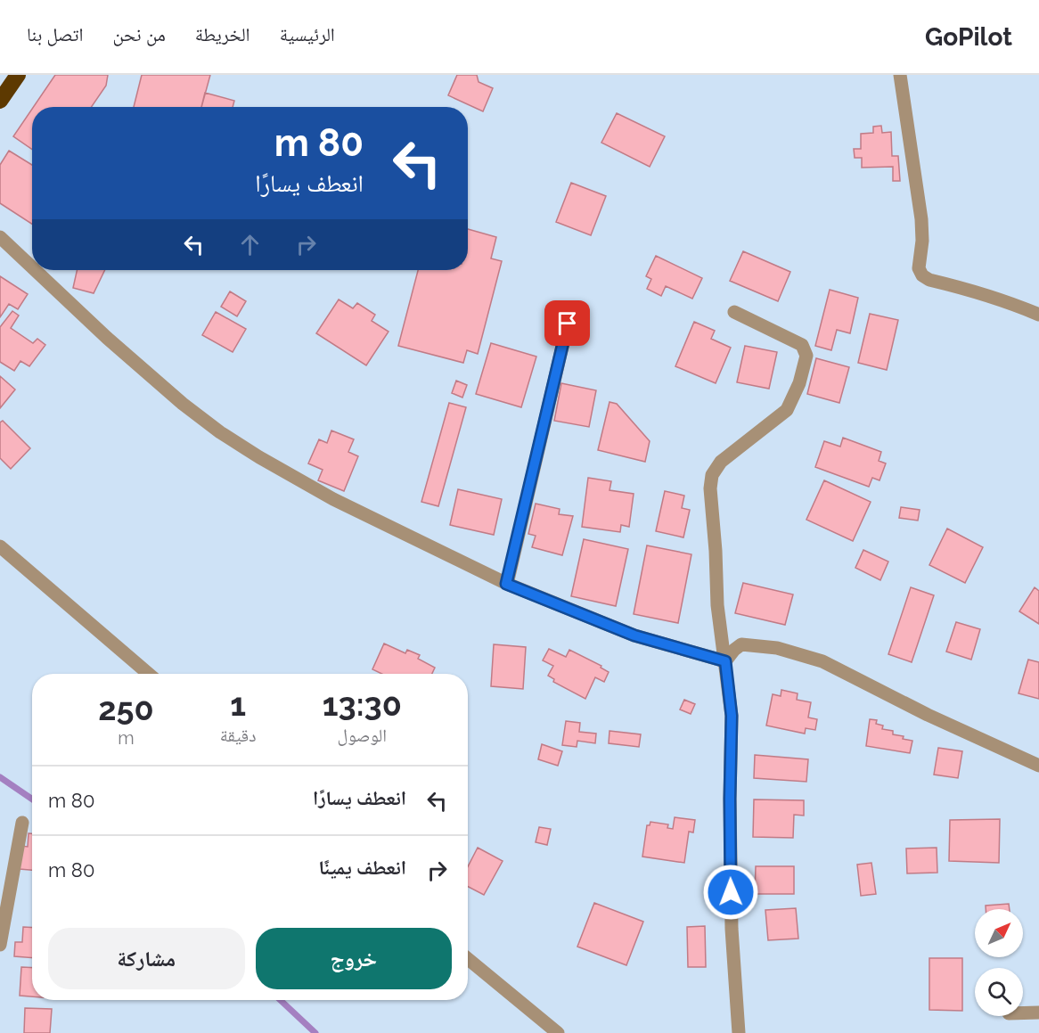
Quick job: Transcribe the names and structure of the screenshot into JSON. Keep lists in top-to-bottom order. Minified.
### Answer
{"north":"top right","page":{"header":"GoPilot","nav":["الرئيسية","الخريطة","من نحن","اتصل بنا"],"turn":["80 m","انعطف يسارًا"],"eta":["13:30","الوصول","1","دقيقة","250","m"],"list":[{"name":"انعطف يسارًا","value":"80 m"},{"name":"انعطف يمينًا","value":"80 m"}],"buttons":["خروج","مشاركة"]}}
